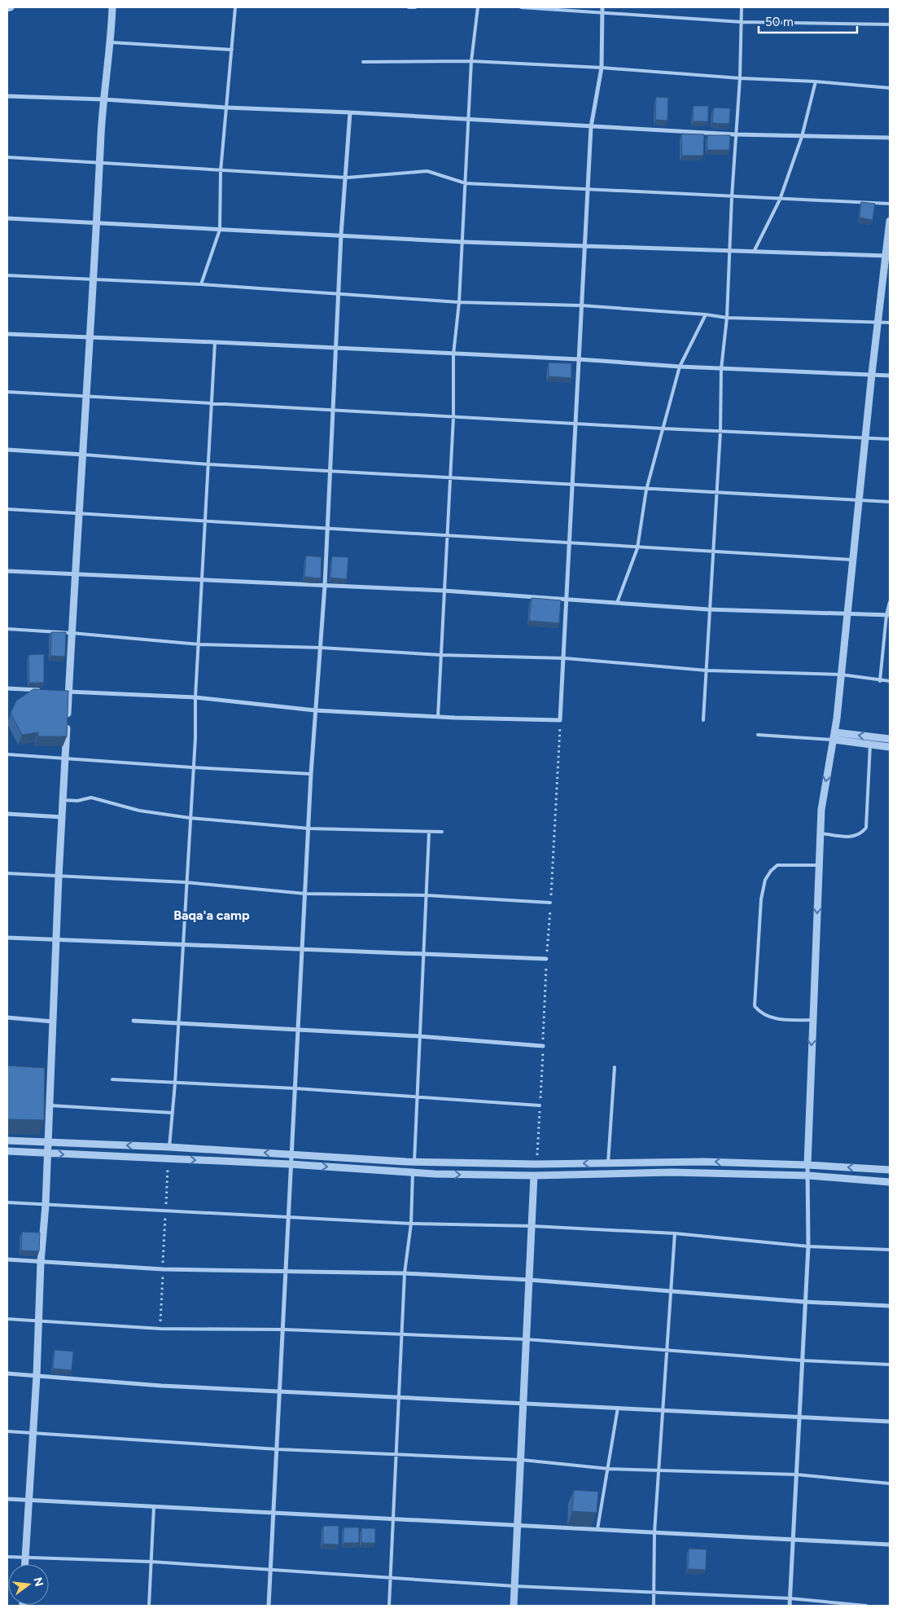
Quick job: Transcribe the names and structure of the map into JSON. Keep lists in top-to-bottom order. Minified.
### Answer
{"districts":["Baqa'a camp"],"scale_bar":"50 m","north":"right"}
